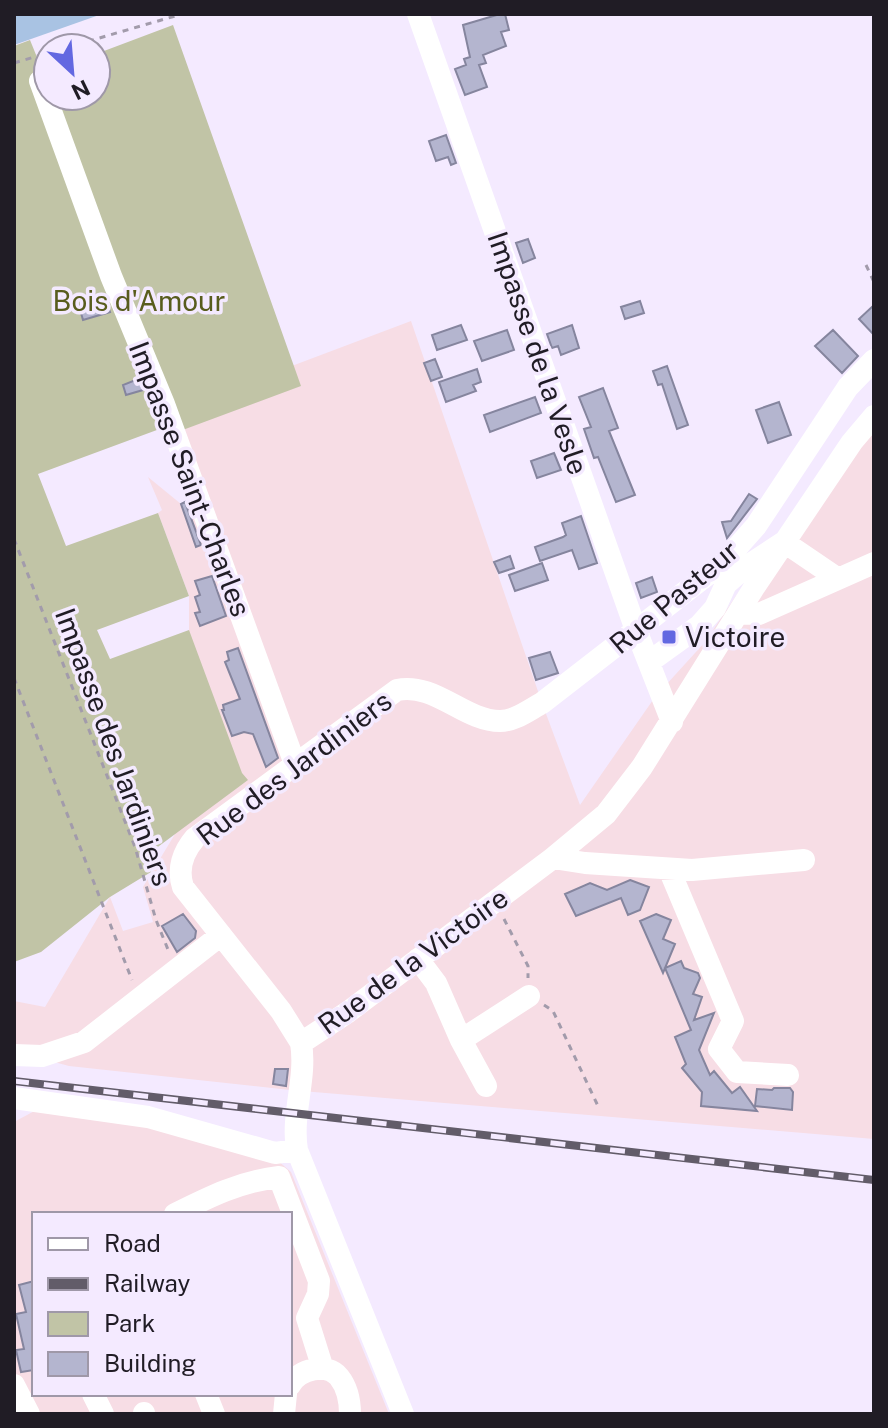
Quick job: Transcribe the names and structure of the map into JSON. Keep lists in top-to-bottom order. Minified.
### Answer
{"streets":{"street":["Impasse de la Vesle","Impasse Saint-Charles","Rue Pasteur","Rue des Jardiniers","Rue de la Victoire"],"path":["Impasse des Jardiniers"]},"crossings":[["Impasse de la Vesle","Rue Pasteur"],["Impasse de la Vesle","Rue de la Victoire"],["Impasse Saint-Charles","Rue des Jardiniers"],["Rue Pasteur","Rue des Jardiniers"],["Rue des Jardiniers","Rue de la Victoire"]],"parks":["Bois d'Amour"],"places":{"transit":["Victoire"]},"legend":["Road","Railway","Park","Building"],"north":"bottom right"}
